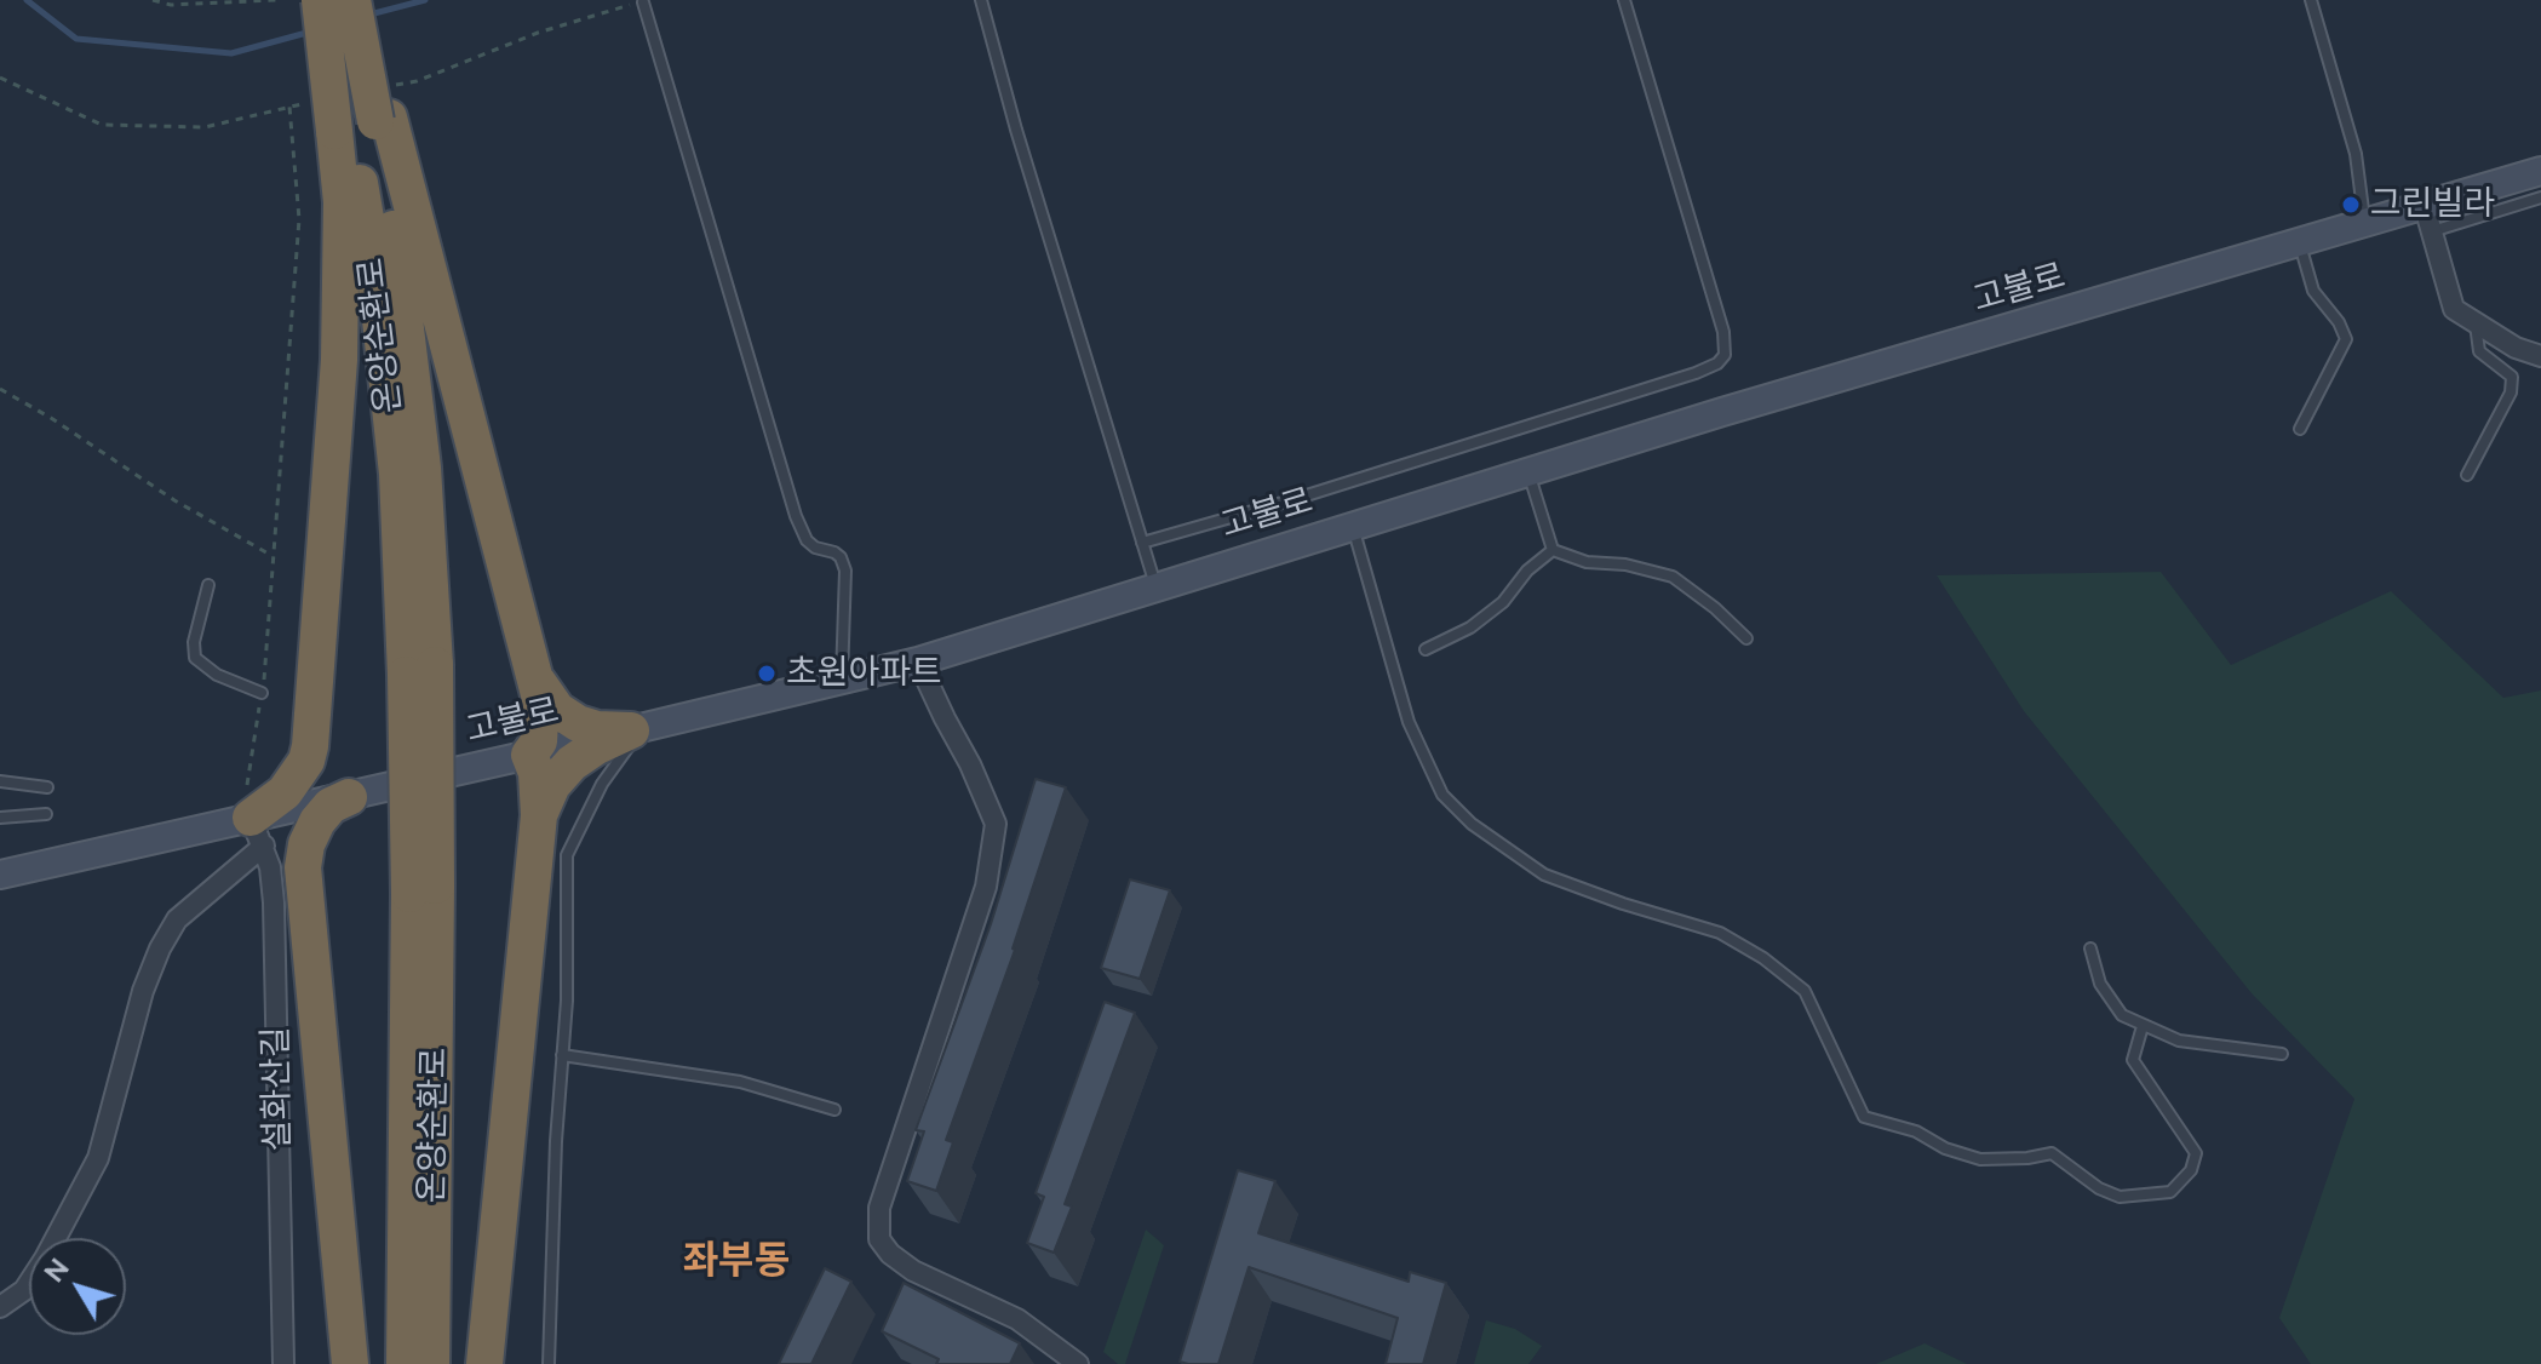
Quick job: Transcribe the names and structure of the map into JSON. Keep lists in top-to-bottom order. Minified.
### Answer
{"streets":{"highway":["온양순환로"],"main road":["고불로"],"street":["설화산길"]},"crossings":[["고불로","설화산길"]],"districts":["좌부동"],"places":["그린빌라","초원아파트"],"north":"top left"}
